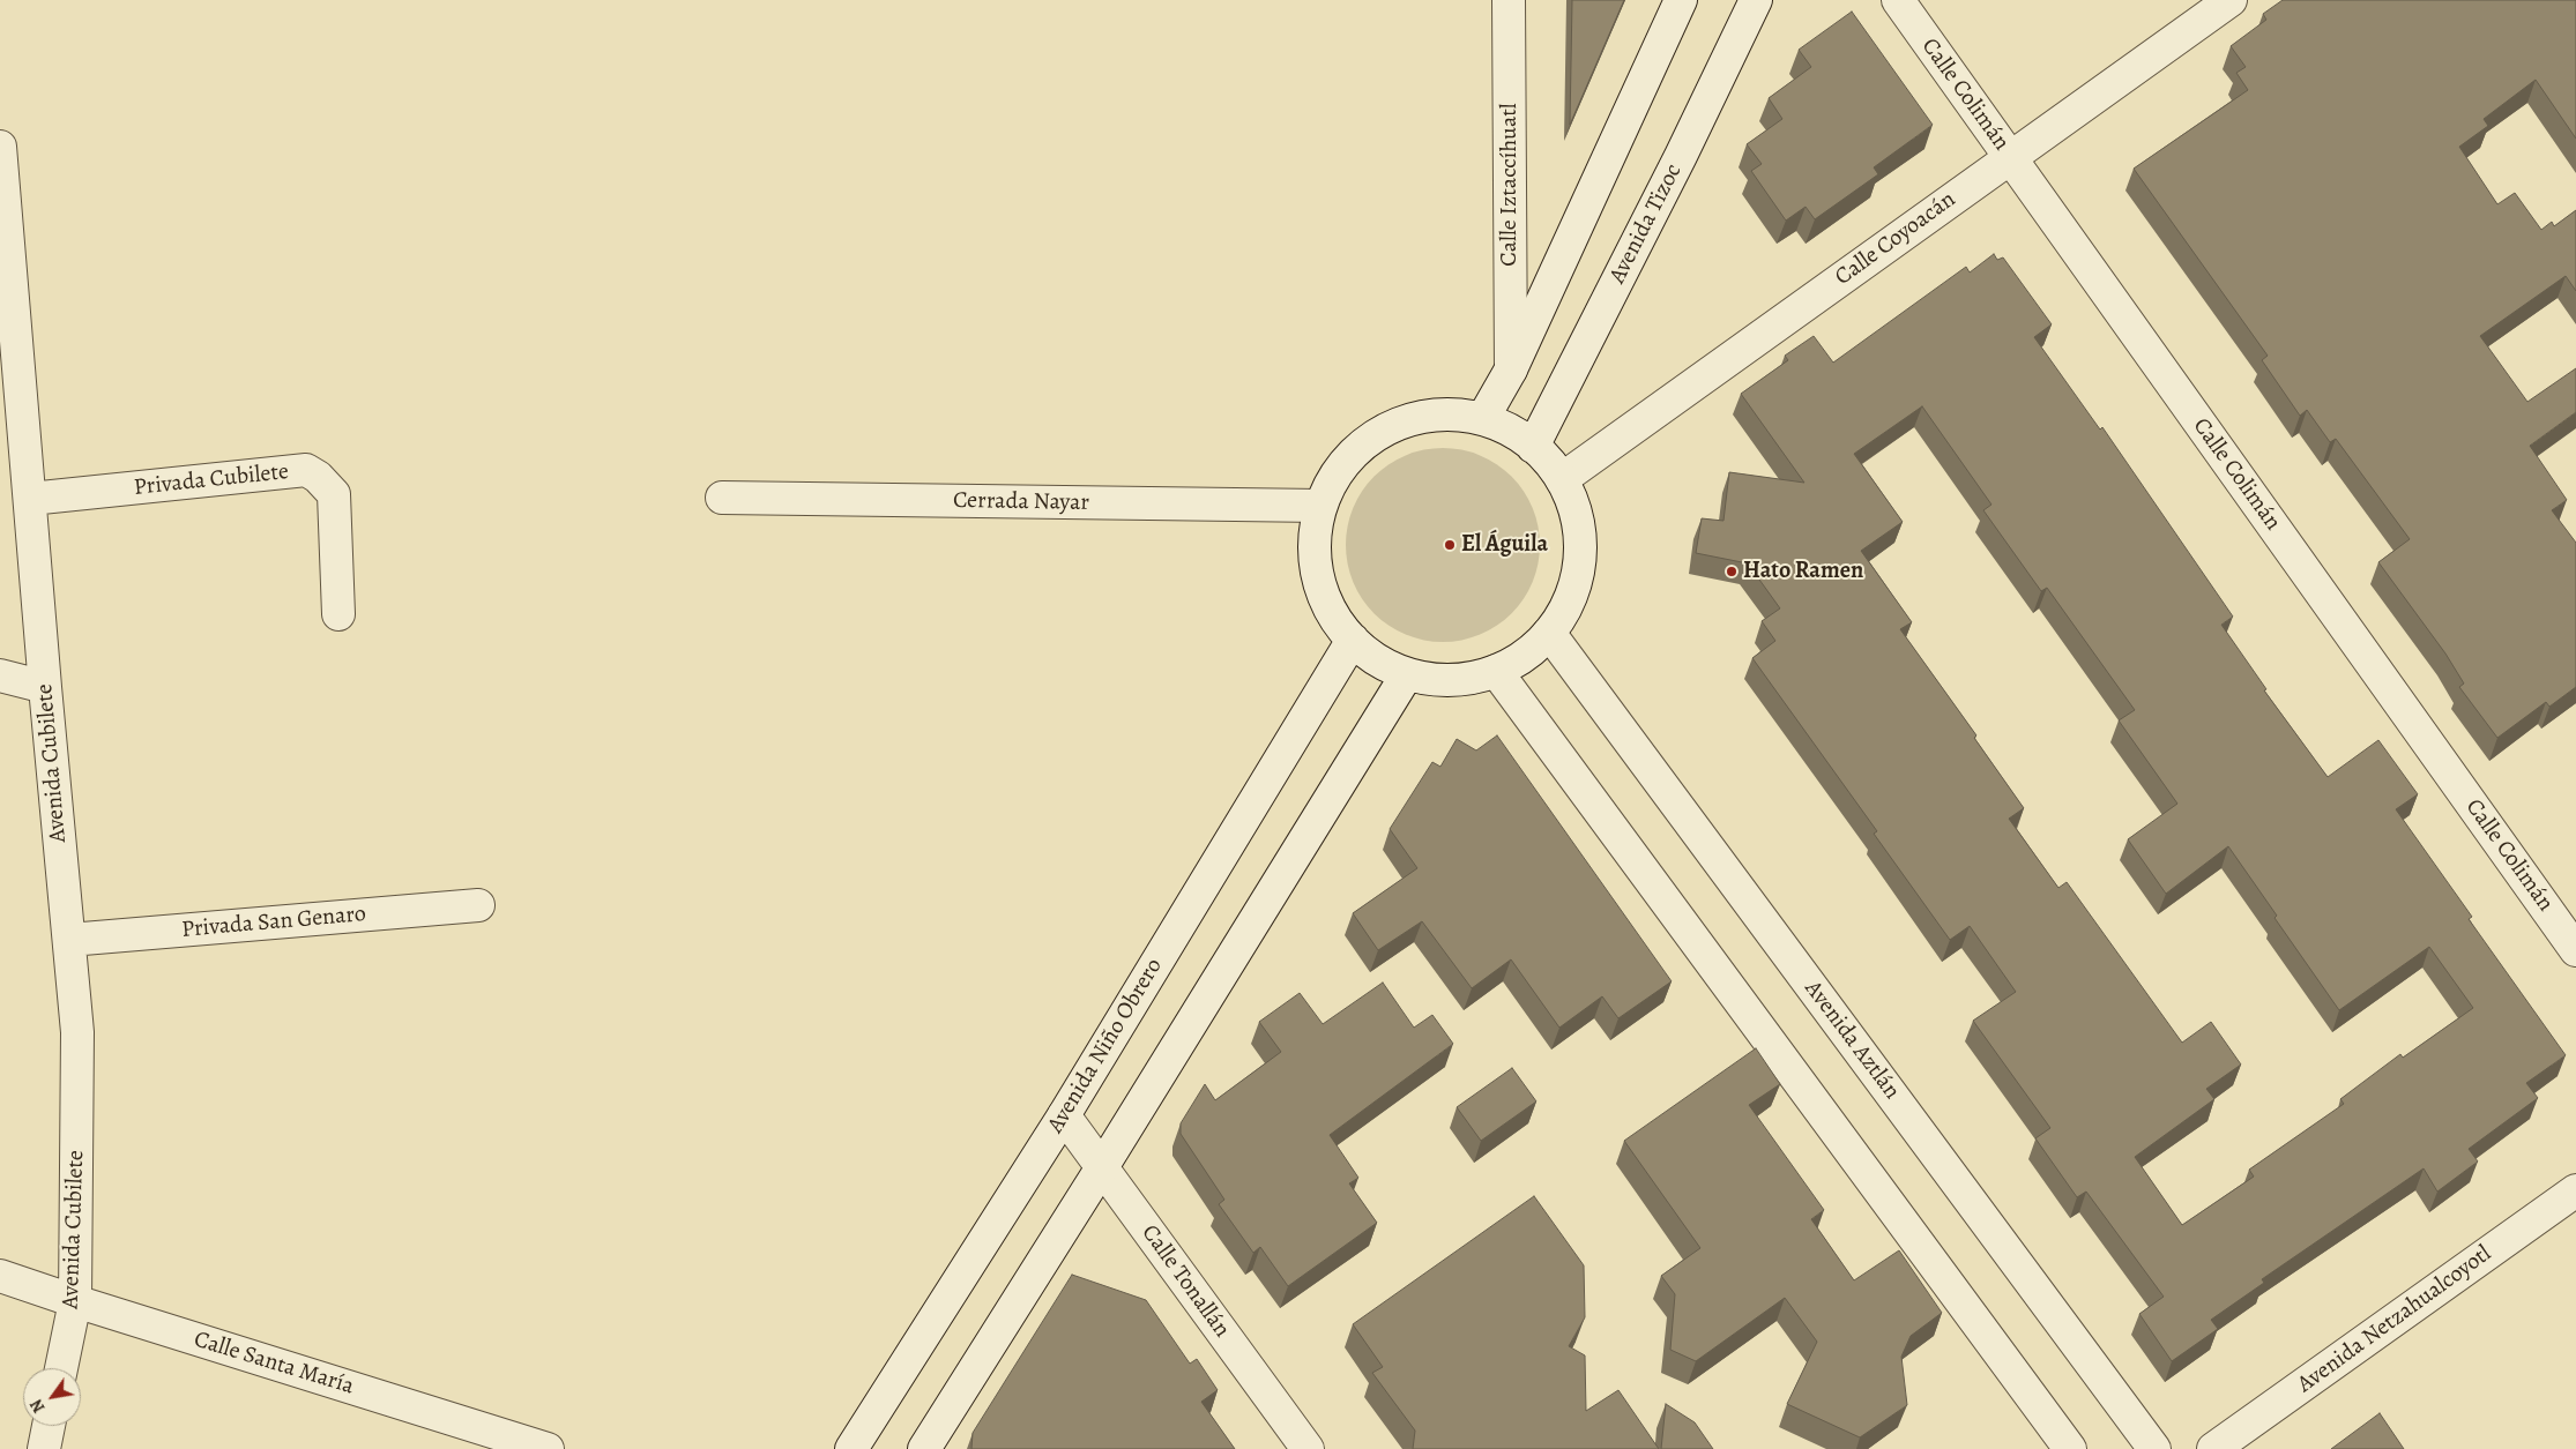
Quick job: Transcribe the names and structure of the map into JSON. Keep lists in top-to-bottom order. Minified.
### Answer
{"streets":{"street":["Calle Colimán","Calle Iztaccíhuatl","Avenida Tizoc","Calle Coyoacán","Privada Cubilete","Cerrada Nayar","Avenida Cubilete","Privada San Genaro","Avenida Aztlán","Avenida Niño Obrero","Calle Tonallán","Avenida Netzahualcoyotl","Calle Santa María"]},"crossings":[["Calle Colimán","Calle Coyoacán"],["Privada Cubilete","Avenida Cubilete"],["Avenida Cubilete","Privada San Genaro"],["Avenida Cubilete","Calle Santa María"],["Avenida Niño Obrero","Calle Tonallán"]],"places":["El Águila","Hato Ramen"],"north":"bottom left"}
